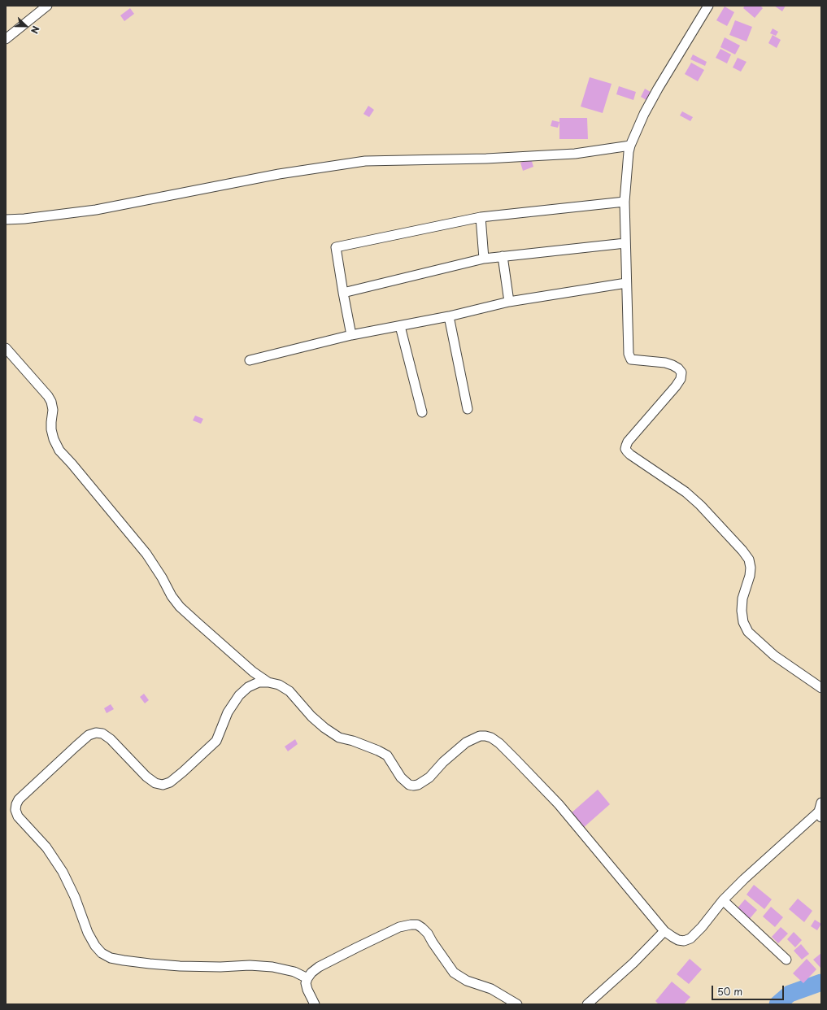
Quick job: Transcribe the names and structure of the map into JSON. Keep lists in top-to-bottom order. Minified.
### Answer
{"scale_bar":"50 m","north":"right"}
